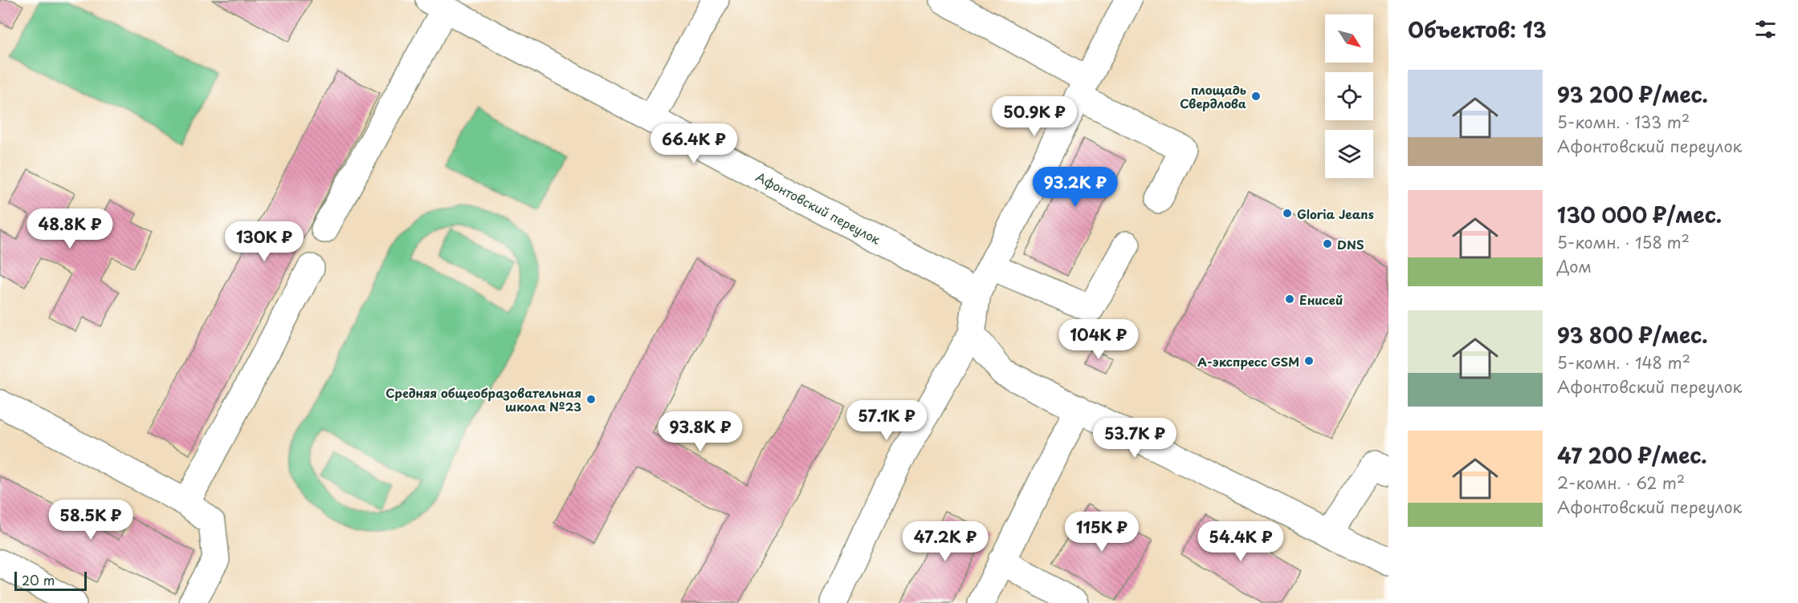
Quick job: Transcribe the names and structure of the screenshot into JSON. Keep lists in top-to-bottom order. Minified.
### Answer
{"streets":{"street":["Афонтовский переулок"]},"places":["площадь Свердлова","Gloria Jeans","DNS","Енисей","А-экспресс GSM","Средняя общеобразовательная школа №23"],"scale_bar":"20 m","north":"bottom right","page":{"heading":"Объектов: 13","list":[{"name":"93 200 ₽/мес.","note":"5-комн. · 133 m² · Афонтовский переулок"},{"name":"130 000 ₽/мес.","note":"5-комн. · 158 m² · Дом"},{"name":"93 800 ₽/мес.","note":"5-комн. · 148 m² · Афонтовский переулок"},{"name":"47 200 ₽/мес.","note":"2-комн. · 62 m² · Афонтовский переулок"}],"price":["50.9K ₽","66.4K ₽","93.2K ₽","48.8K ₽","130K ₽","104K ₽","57.1K ₽","93.8K ₽","53.7K ₽","58.5K ₽","115K ₽","47.2K ₽","54.4K ₽"],"scale":"20 m"}}
